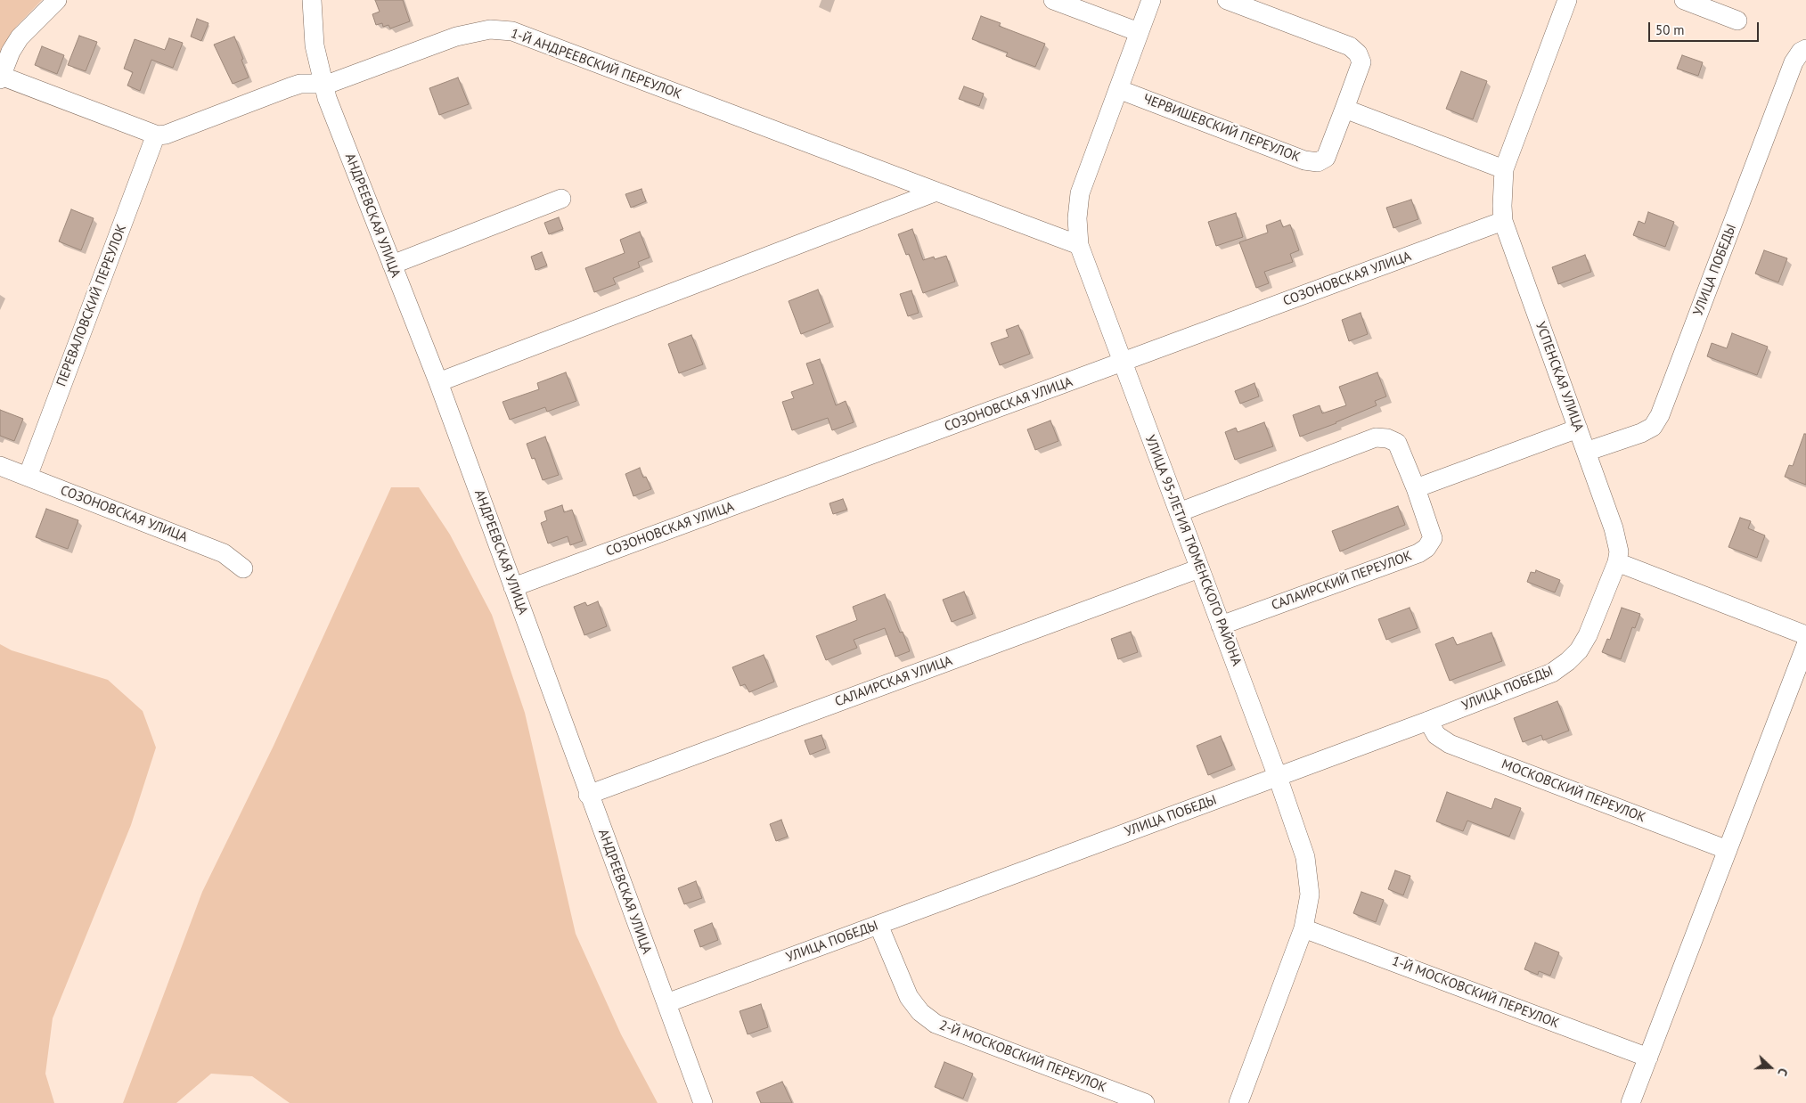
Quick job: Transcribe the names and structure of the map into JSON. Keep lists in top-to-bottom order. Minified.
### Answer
{"streets":{"street":["1-Й АНДРЕЕВСКИЙ ПЕРЕУЛОК","ЧЕРВИШЕВСКИЙ ПЕРЕУЛОК","АНДРЕЕВСКАЯ УЛИЦА","УЛИЦА ПОБЕДЫ","СОЗОНОВСКАЯ УЛИЦА","ПЕРЕВАЛОВСКИЙ ПЕРЕУЛОК","УСПЕНСКАЯ УЛИЦА","УЛИЦА 95-ЛЕТИЯ ТЮМЕНСКОГО РАЙОНА","САЛАИРСКИЙ ПЕРЕУЛОК","САЛАИРСКАЯ УЛИЦА","МОСКОВСКИЙ ПЕРЕУЛОК","1-Й МОСКОВСКИЙ ПЕРЕУЛОК","2-Й МОСКОВСКИЙ ПЕРЕУЛОК"]},"crossings":[["1-Й АНДРЕЕВСКИЙ ПЕРЕУЛОК","АНДРЕЕВСКАЯ УЛИЦА"],["1-Й АНДРЕЕВСКИЙ ПЕРЕУЛОК","ПЕРЕВАЛОВСКИЙ ПЕРЕУЛОК"],["1-Й АНДРЕЕВСКИЙ ПЕРЕУЛОК","УЛИЦА 95-ЛЕТИЯ ТЮМЕНСКОГО РАЙОНА"],["ЧЕРВИШЕВСКИЙ ПЕРЕУЛОК","УЛИЦА 95-ЛЕТИЯ ТЮМЕНСКОГО РАЙОНА"],["АНДРЕЕВСКАЯ УЛИЦА","УЛИЦА ПОБЕДЫ"],["АНДРЕЕВСКАЯ УЛИЦА","СОЗОНОВСКАЯ УЛИЦА"],["АНДРЕЕВСКАЯ УЛИЦА","САЛАИРСКАЯ УЛИЦА"],["УЛИЦА ПОБЕДЫ","УСПЕНСКАЯ УЛИЦА"],["УЛИЦА ПОБЕДЫ","УЛИЦА 95-ЛЕТИЯ ТЮМЕНСКОГО РАЙОНА"],["УЛИЦА ПОБЕДЫ","МОСКОВСКИЙ ПЕРЕУЛОК"],["УЛИЦА ПОБЕДЫ","2-Й МОСКОВСКИЙ ПЕРЕУЛОК"],["СОЗОНОВСКАЯ УЛИЦА","ПЕРЕВАЛОВСКИЙ ПЕРЕУЛОК"],["СОЗОНОВСКАЯ УЛИЦА","УСПЕНСКАЯ УЛИЦА"],["СОЗОНОВСКАЯ УЛИЦА","УЛИЦА 95-ЛЕТИЯ ТЮМЕНСКОГО РАЙОНА"],["УЛИЦА 95-ЛЕТИЯ ТЮМЕНСКОГО РАЙОНА","САЛАИРСКИЙ ПЕРЕУЛОК"],["УЛИЦА 95-ЛЕТИЯ ТЮМЕНСКОГО РАЙОНА","САЛАИРСКАЯ УЛИЦА"],["УЛИЦА 95-ЛЕТИЯ ТЮМЕНСКОГО РАЙОНА","1-Й МОСКОВСКИЙ ПЕРЕУЛОК"]],"scale_bar":"50 m","north":"right"}
